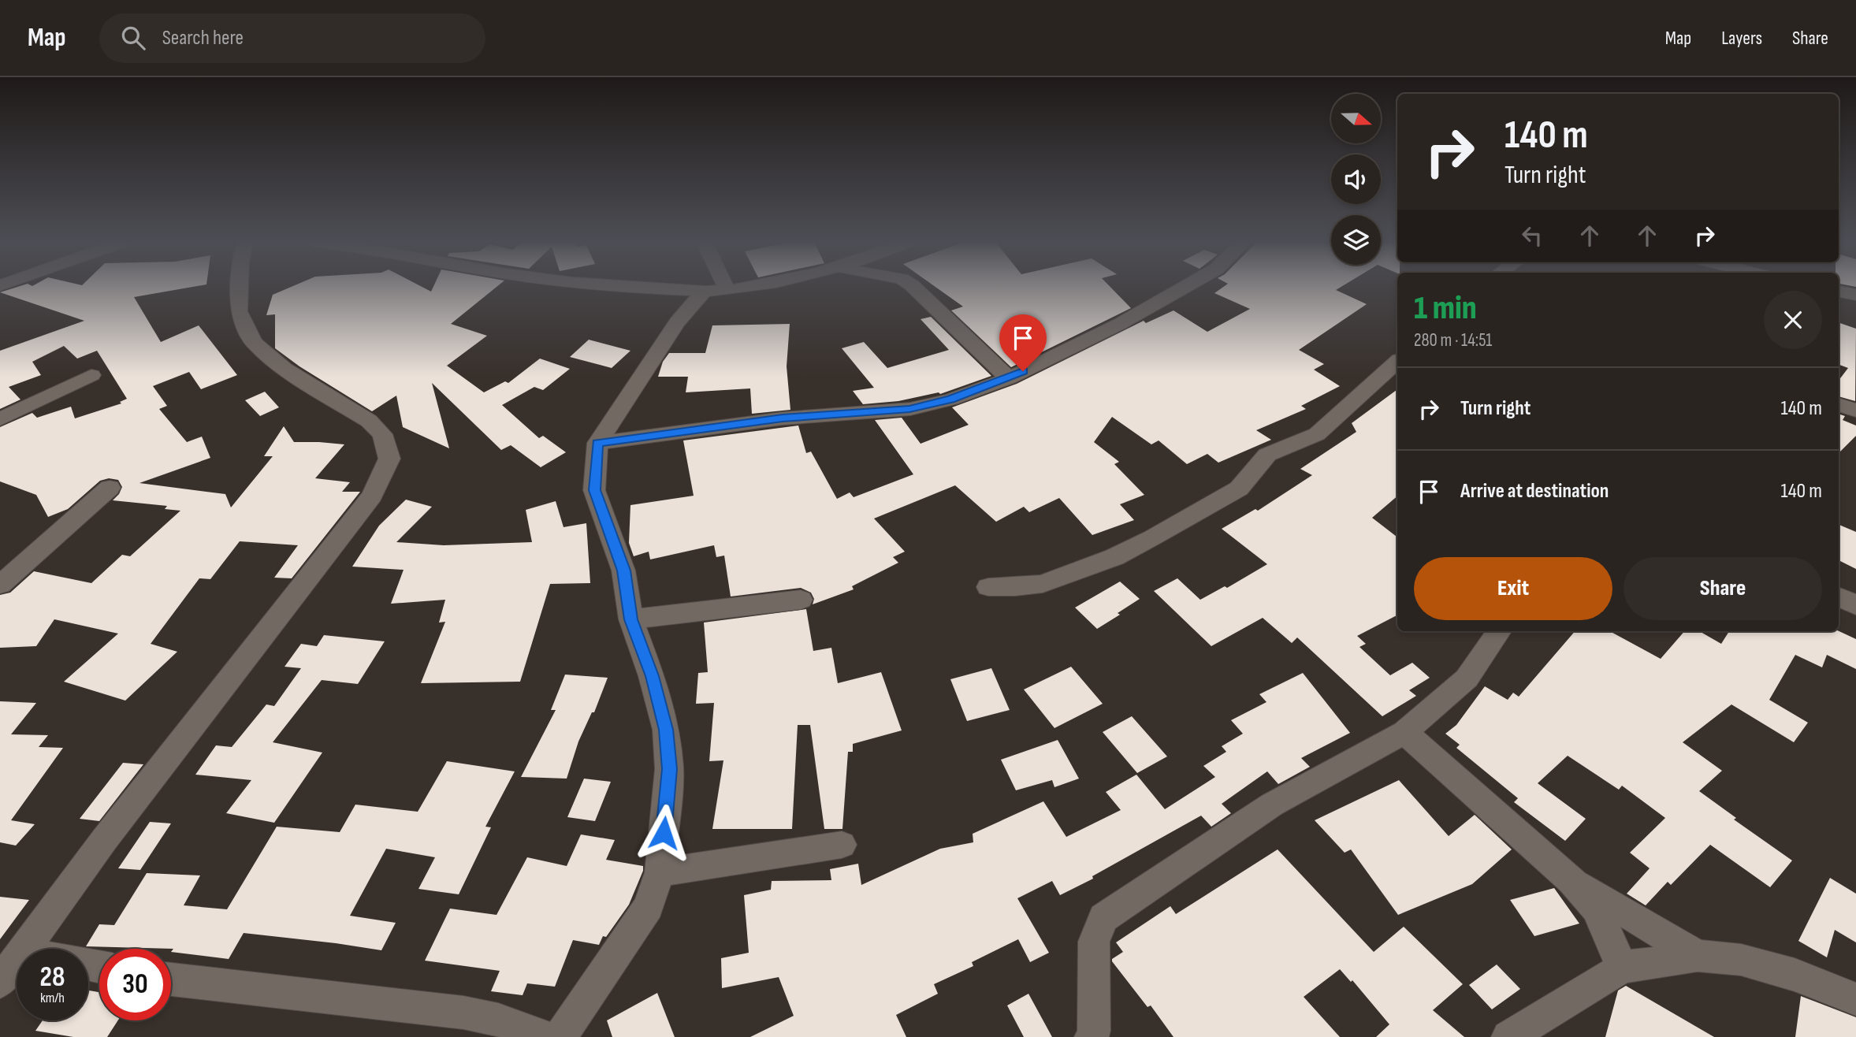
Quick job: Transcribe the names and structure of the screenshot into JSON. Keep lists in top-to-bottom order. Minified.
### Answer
{"north":"right","page":{"header":"Map","search":"Search here","nav":["Map","Layers","Share"],"turn":["140 m","Turn right"],"heading":["1 min","280 m · 14:51"],"list":[{"name":"Turn right","value":"140 m"},{"name":"Arrive at destination","value":"140 m"}],"buttons":["Exit","Share"],"speed":"28 km/h","limit":"30"}}
